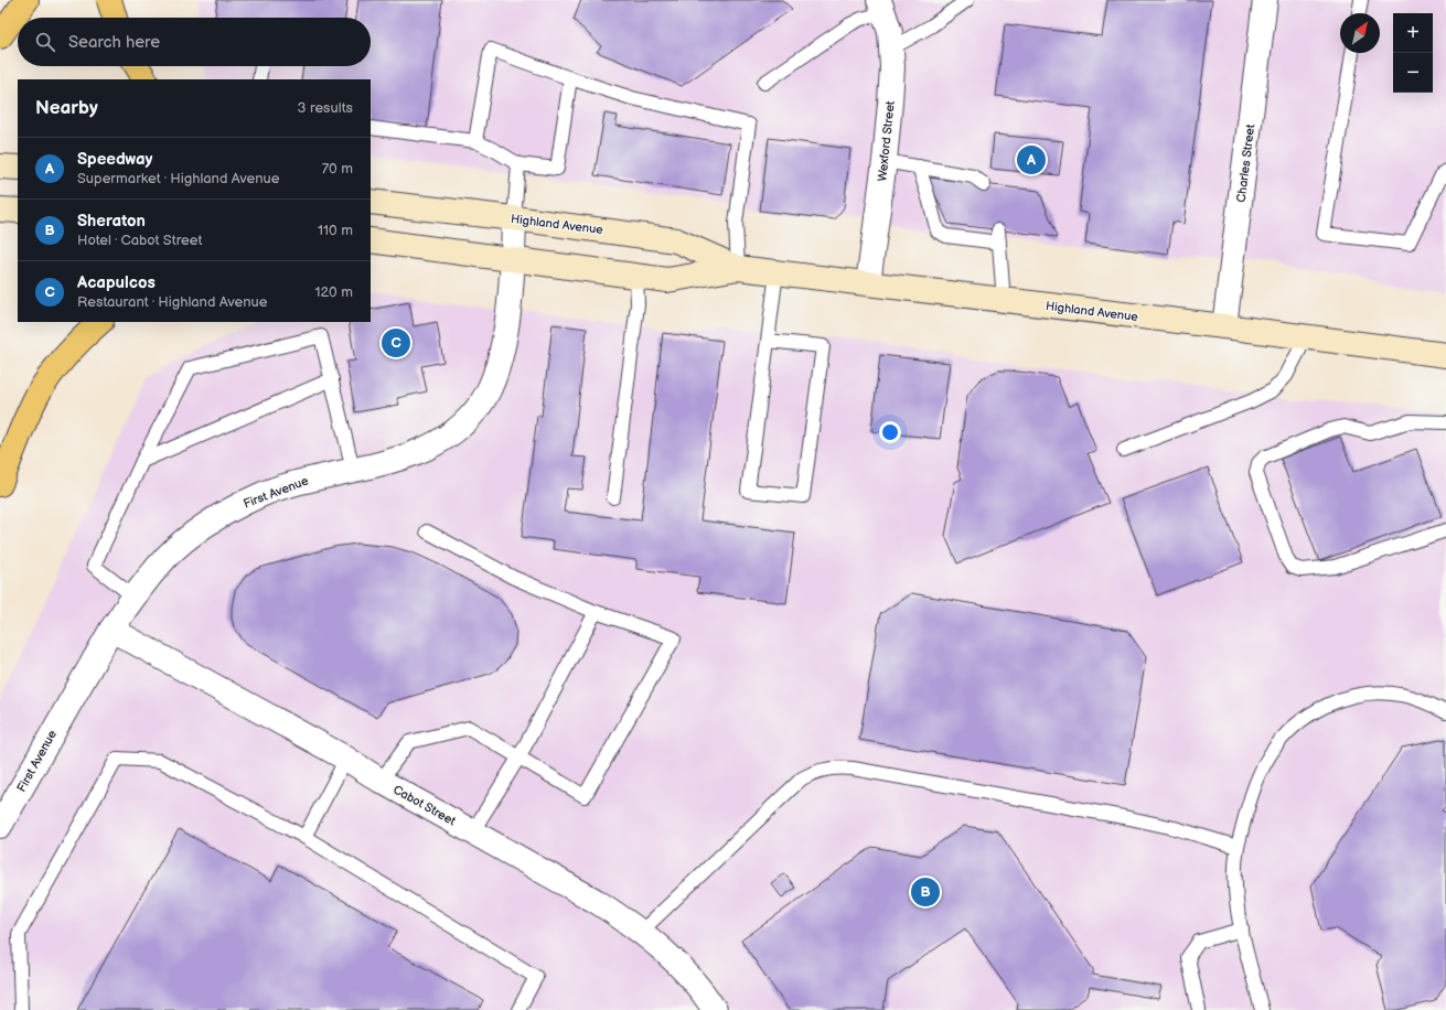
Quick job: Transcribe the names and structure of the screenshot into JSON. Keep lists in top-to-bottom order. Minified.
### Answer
{"streets":{"main road":["Highland Avenue"],"street":["Wexford Street","Charles Street","First Avenue","Cabot Street"]},"crossings":[["Wexford Street","Highland Avenue"],["Charles Street","Highland Avenue"],["Highland Avenue","First Avenue"],["First Avenue","Cabot Street"]],"north":"top right","page":{"map_buttons":["+","−"],"search":"Search here","heading":["Nearby","3 results"],"list":[{"mark":"A","name":"Speedway","note":"Supermarket · Highland Avenue","value":"70 m"},{"mark":"B","name":"Sheraton","note":"Hotel · Cabot Street","value":"110 m"},{"mark":"C","name":"Acapulcos","note":"Restaurant · Highland Avenue","value":"120 m"}],"pins":["A","C","B"]}}
